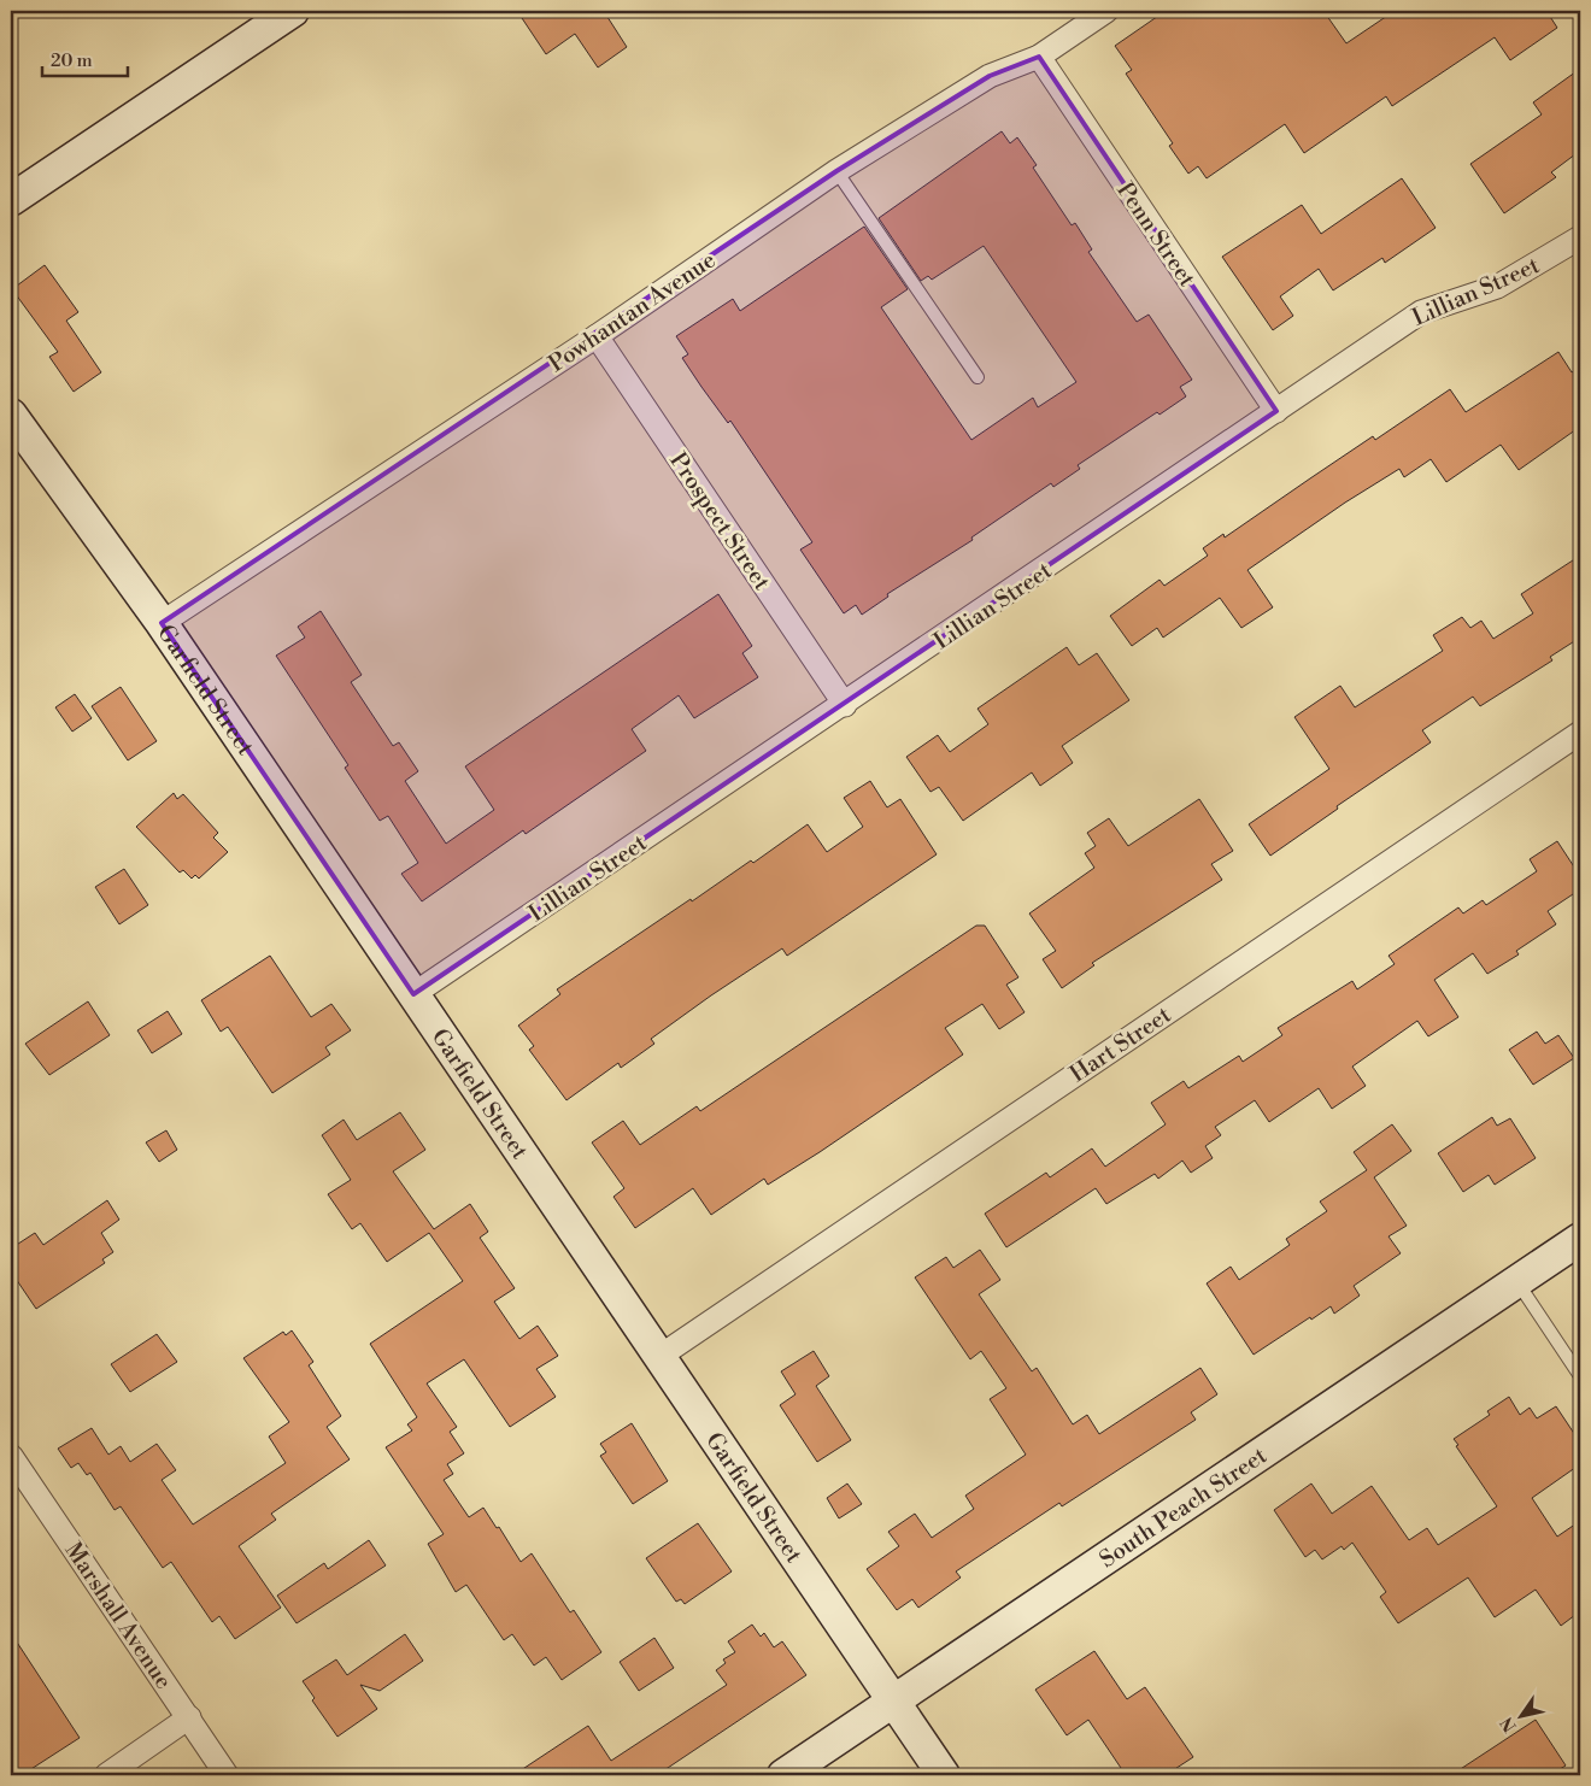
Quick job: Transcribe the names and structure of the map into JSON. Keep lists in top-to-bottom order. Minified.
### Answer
{"streets":{"main road":["Garfield Street","South Peach Street"],"street":["Penn Street","Lillian Street","Powhantan Avenue","Prospect Street","Hart Street","Marshall Avenue"]},"crossings":[["Penn Street","Lillian Street"],["Penn Street","Powhantan Avenue"],["Lillian Street","Prospect Street"],["Lillian Street","Garfield Street"],["Powhantan Avenue","Prospect Street"],["Powhantan Avenue","Garfield Street"],["Garfield Street","Hart Street"],["Garfield Street","South Peach Street"]],"scale_bar":"20 m","north":"bottom left"}
